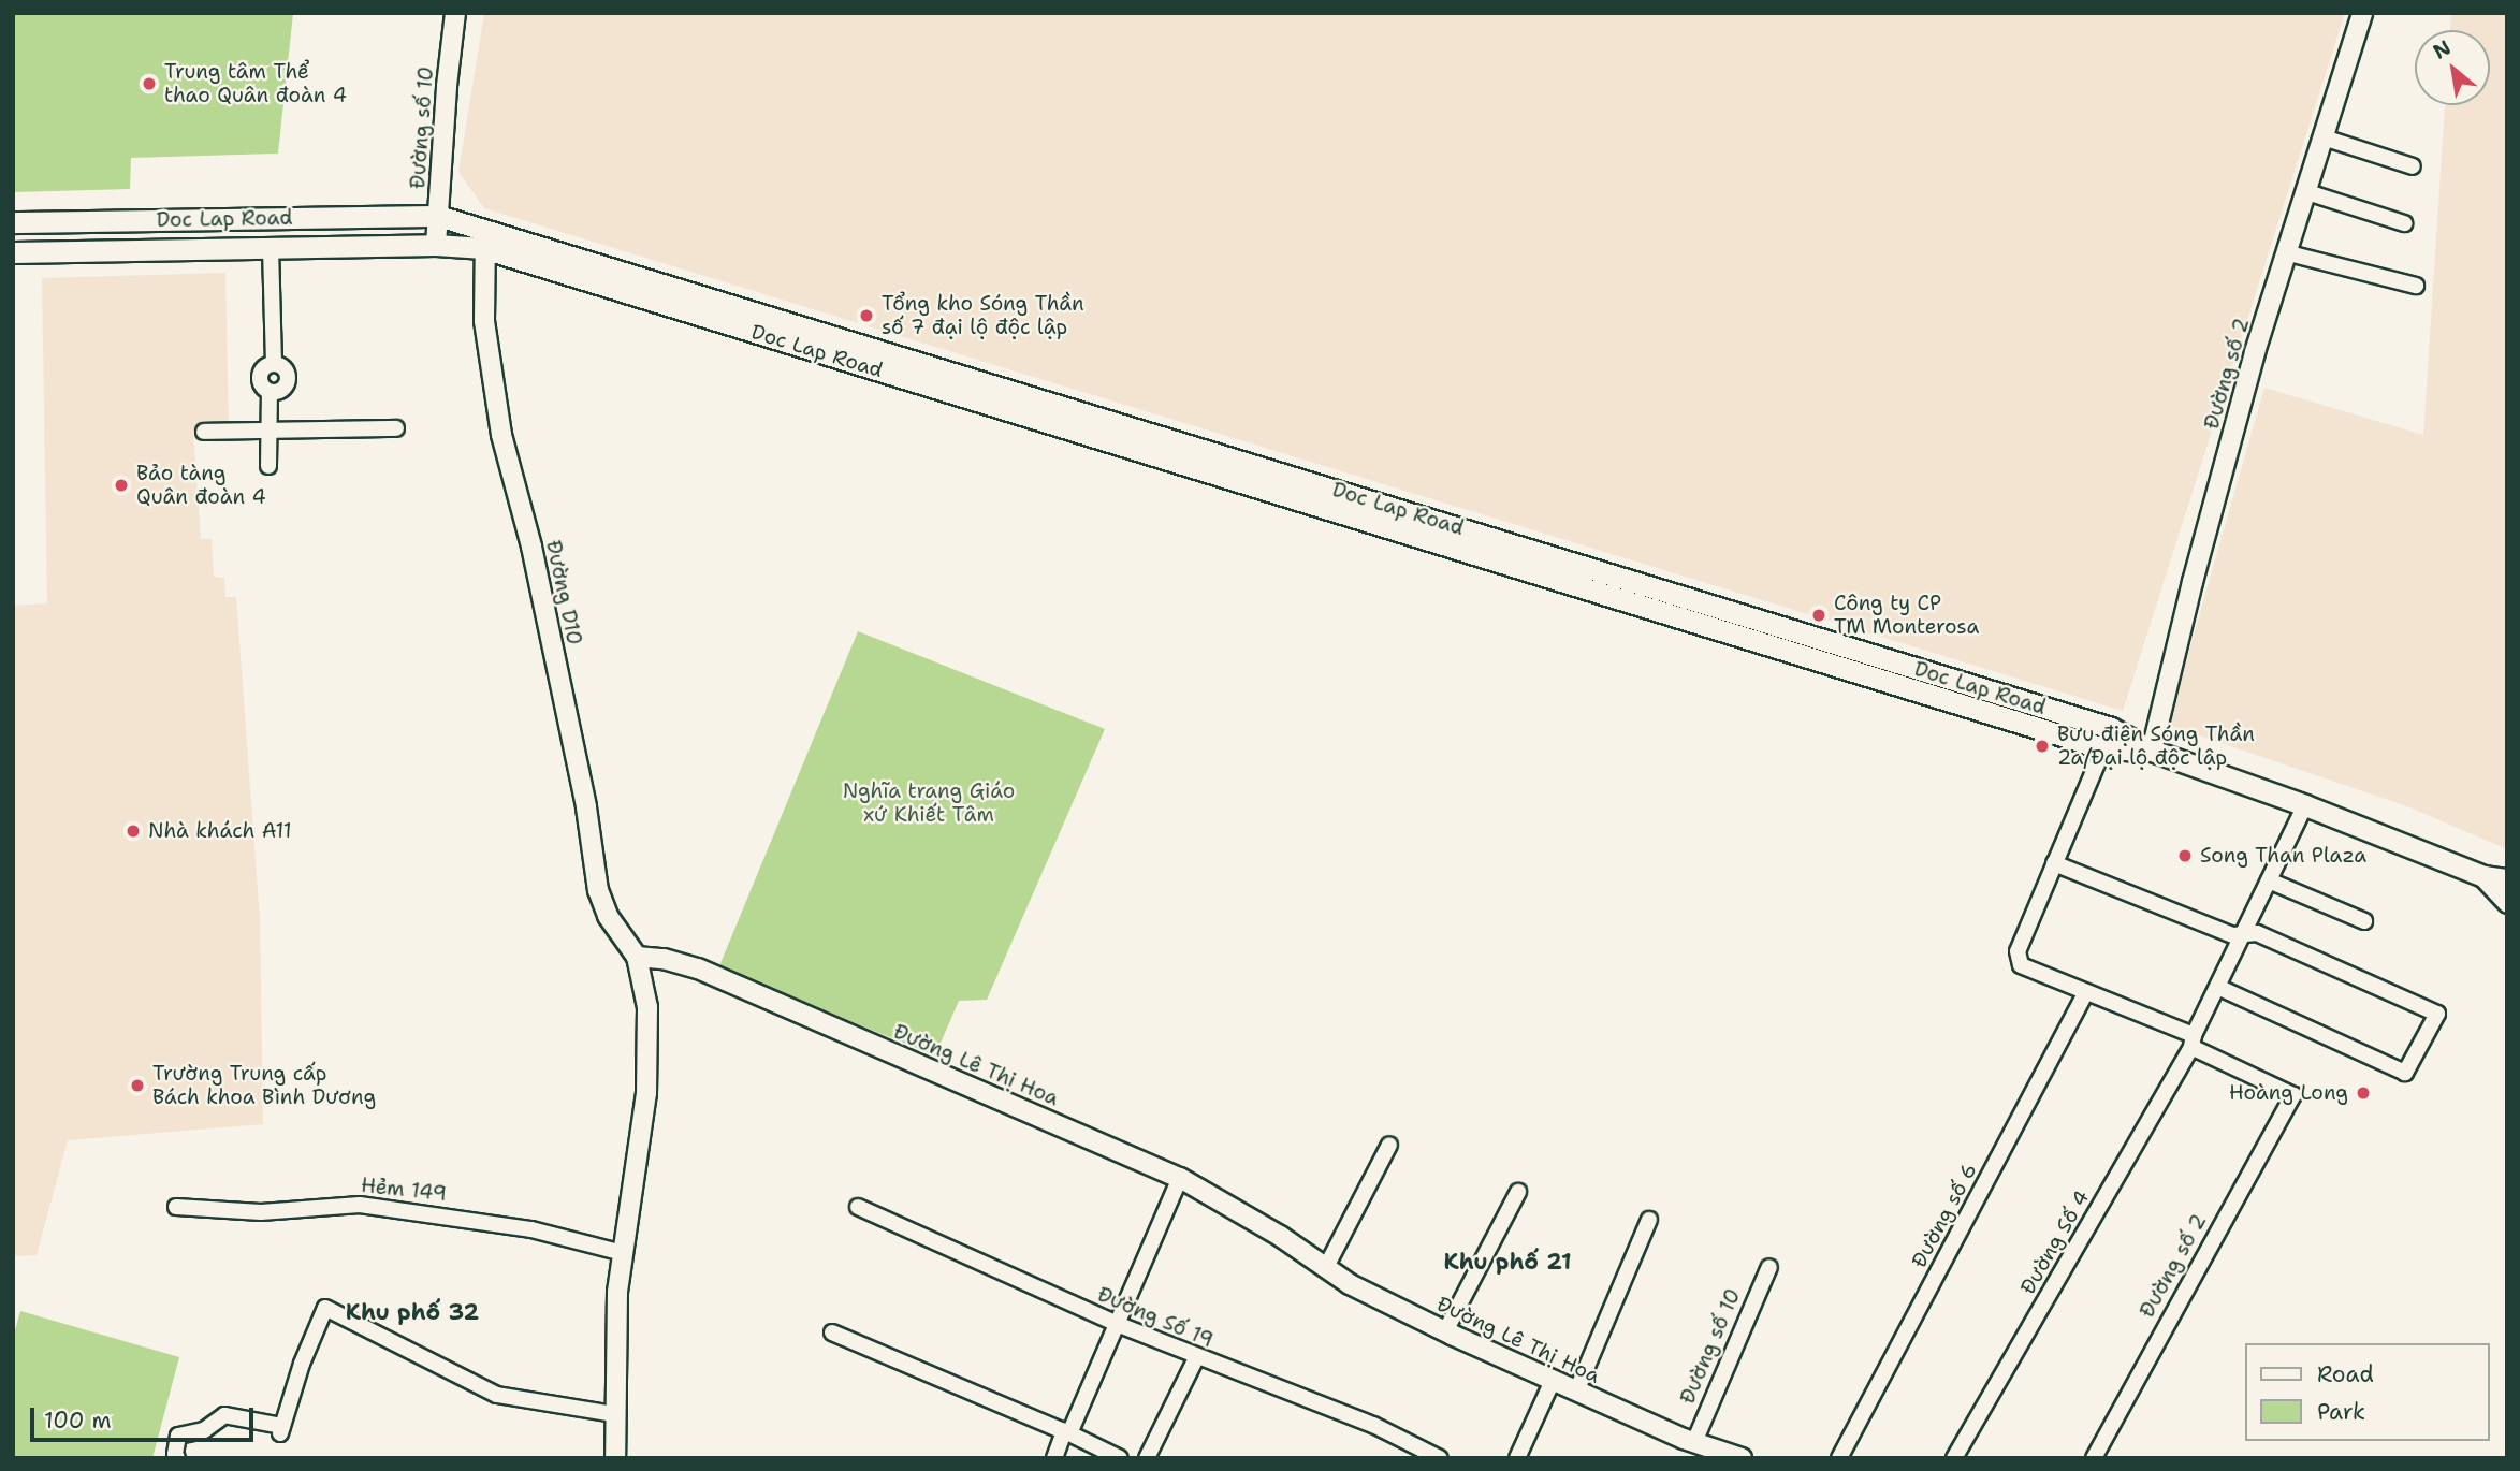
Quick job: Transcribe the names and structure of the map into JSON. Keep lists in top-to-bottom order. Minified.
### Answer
{"streets":{"main road":["Doc Lap Road"],"street":["Đường số 10","Đường số 2","Đường D10","Đường Lê Thị Hoa","Hẻm 149","Đường số 6","Đường Số 4","Đường Số 19"]},"crossings":[["Đường số 10","Doc Lap Road"],["Đường số 10","Đường Lê Thị Hoa"],["Doc Lap Road","Đường số 2"],["Doc Lap Road","Đường D10"],["Đường số 2","Đường Số 4"],["Đường D10","Đường Lê Thị Hoa"]],"districts":["Khu phố 21","Khu phố 32"],"parks":["Nghĩa trang Giáo xứ Khiết Tâm"],"places":["Trung tâm Thể thao Quân đoàn 4","Tổng kho Sóng Thần số 7 đại lộ độc lập","Bảo tàng Quân đoàn 4","Công ty CP TM Monterosa","Bưu điện Sóng Thần 2a/Đại lộ độc lập","Nhà khách A11","Song Than Plaza","Trường Trung cấp Bách khoa Bình Dương","Hoàng Long"],"legend":["Road","Park"],"scale_bar":"100 m","north":"top left"}
